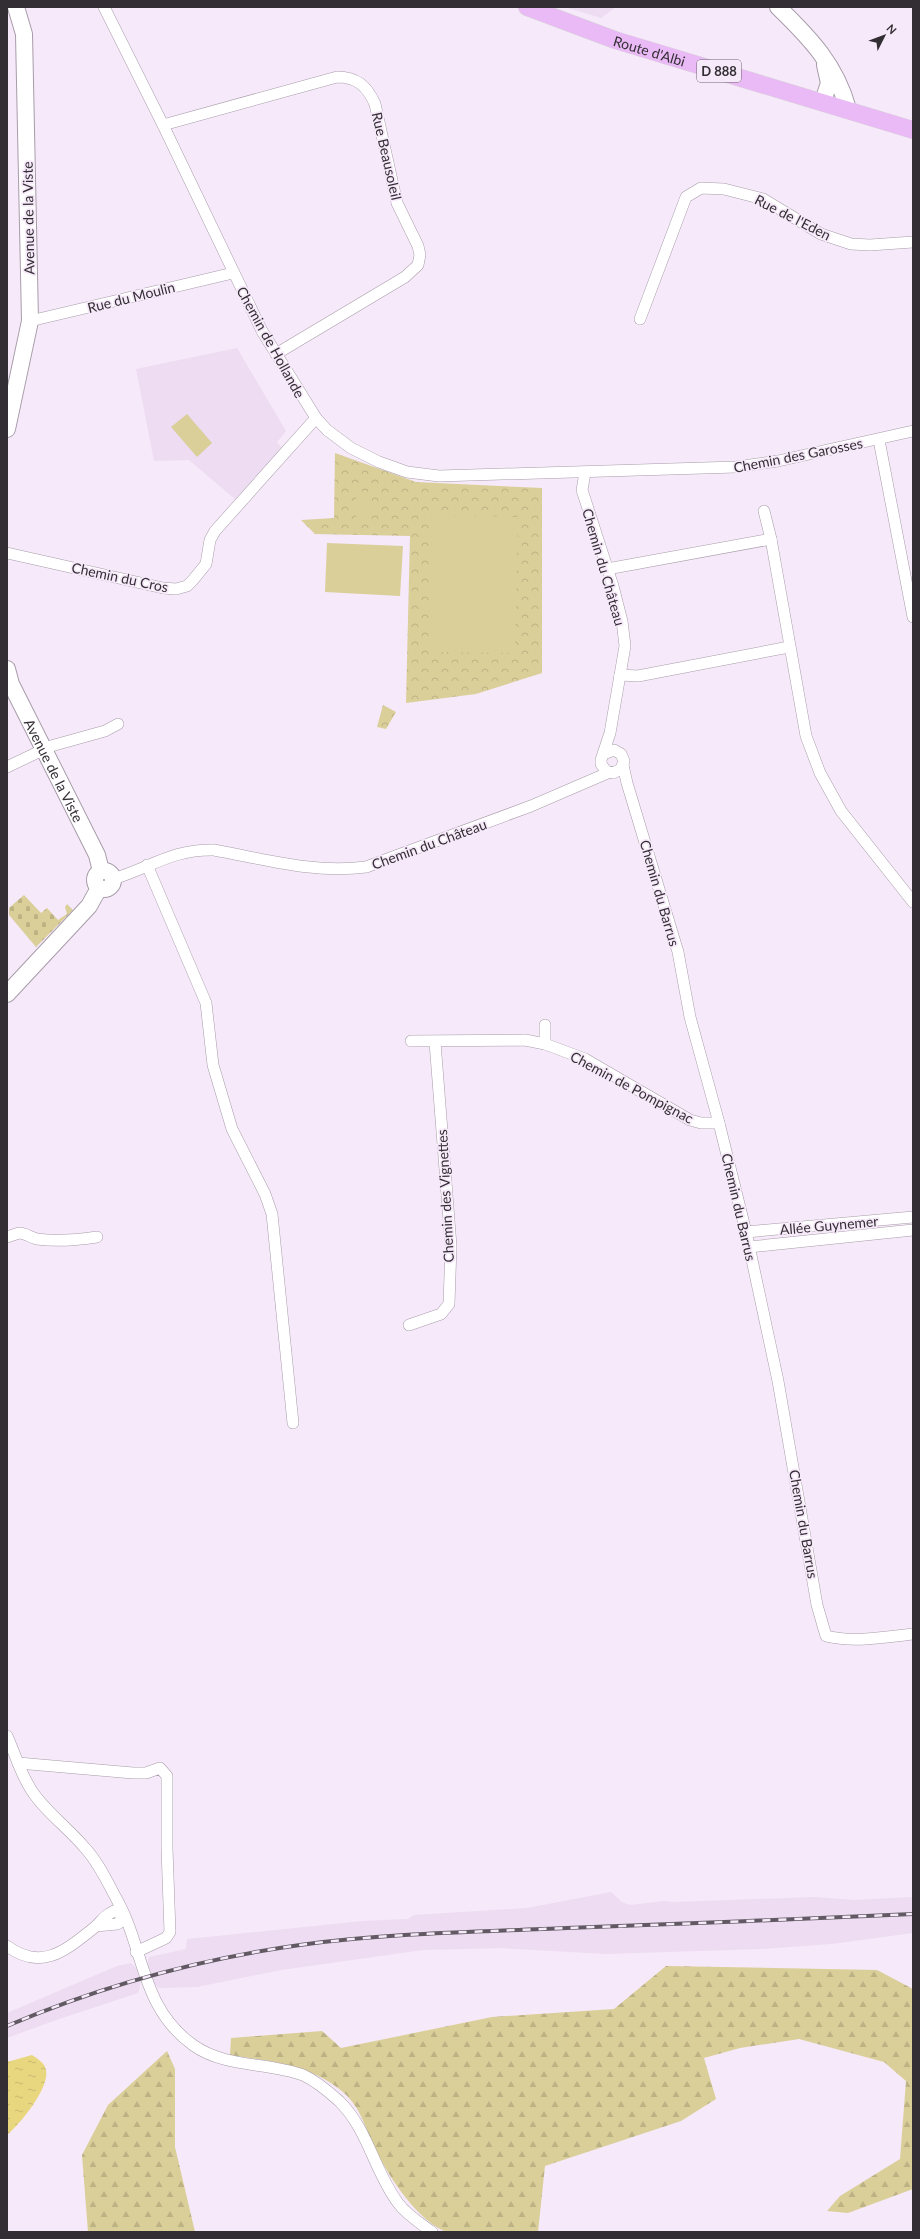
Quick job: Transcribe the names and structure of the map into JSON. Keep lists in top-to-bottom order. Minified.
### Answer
{"streets":{"main road":["Route d'Albi","D 888"],"street":["Rue Beausoleil","Rue de l'Eden","Avenue de la Viste","Rue du Moulin","Chemin de Hollande","Chemin des Garosses","Chemin du Château","Chemin du Cros","Chemin du Barrus","Chemin de Pompignac","Chemin des Vignettes","Allée Guynemer"]},"crossings":[["Rue Beausoleil","Chemin de Hollande"],["Avenue de la Viste","Rue du Moulin"],["Avenue de la Viste","Chemin du Château"],["Rue du Moulin","Chemin de Hollande"],["Chemin de Hollande","Chemin des Garosses"],["Chemin de Hollande","Chemin du Château"],["Chemin de Hollande","Chemin du Cros"],["Chemin des Garosses","Chemin du Château"],["Chemin du Château","Chemin du Barrus"],["Chemin du Barrus","Chemin de Pompignac"],["Chemin du Barrus","Allée Guynemer"],["Chemin de Pompignac","Chemin des Vignettes"]],"north":"top right"}
